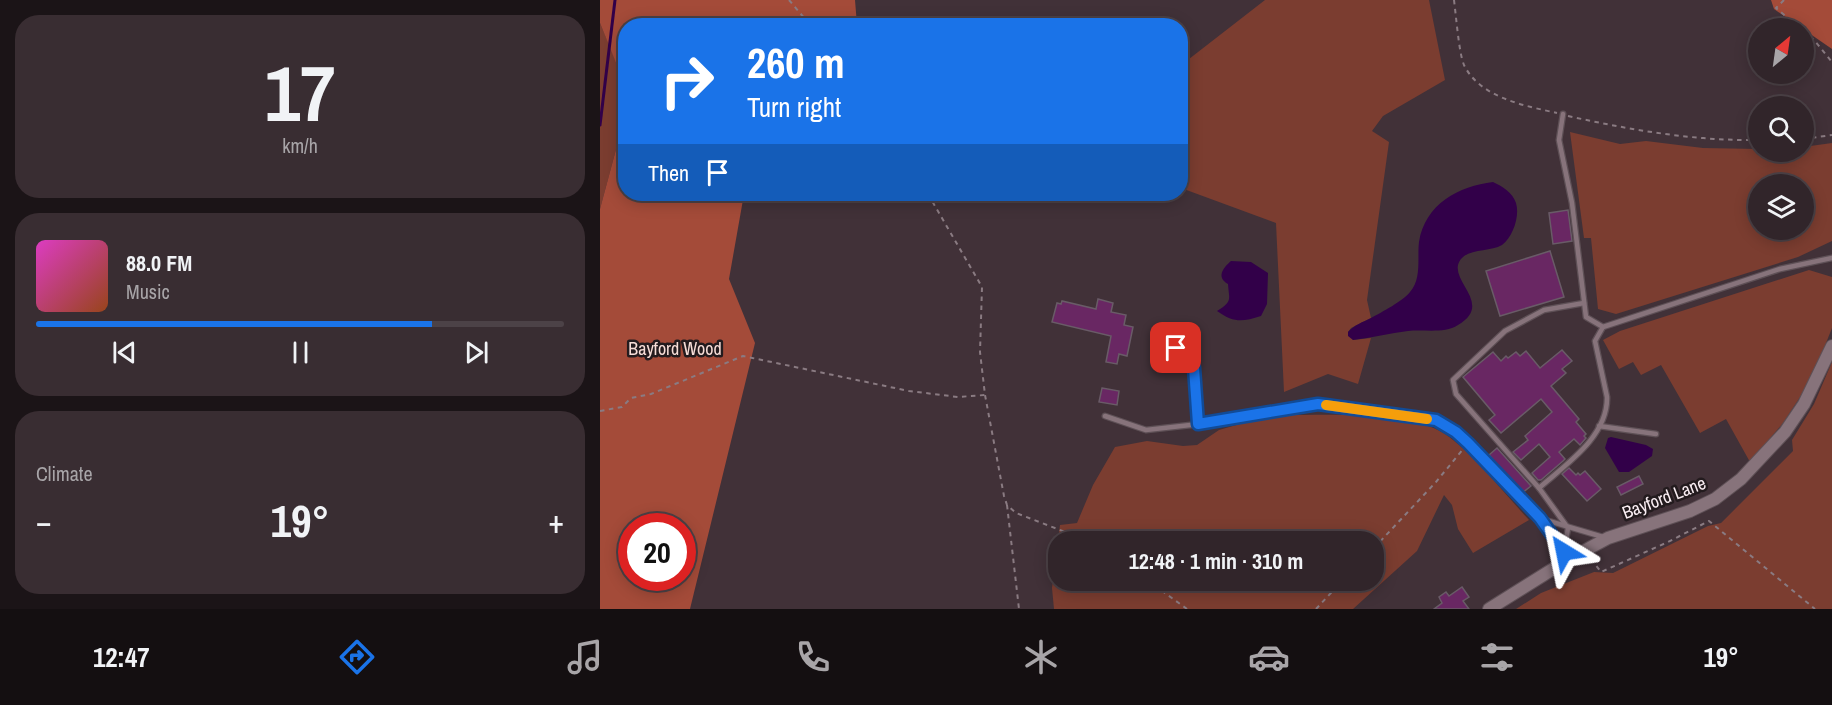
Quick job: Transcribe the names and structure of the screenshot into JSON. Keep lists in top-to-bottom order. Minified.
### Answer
{"streets":{"street":["Bayford Lane"]},"parks":["Bayford Wood"],"north":"top right","page":{"tile":[["17","km/h"],"Climate"],"turn":["260 m","Turn right"],"then":"Then","song":["88.0 FM","Music"],"heat":["−","19°","+"],"limit":"20","trip":"12:48 · 1 min · 310 m","tabs":["12:47","19°"]}}
